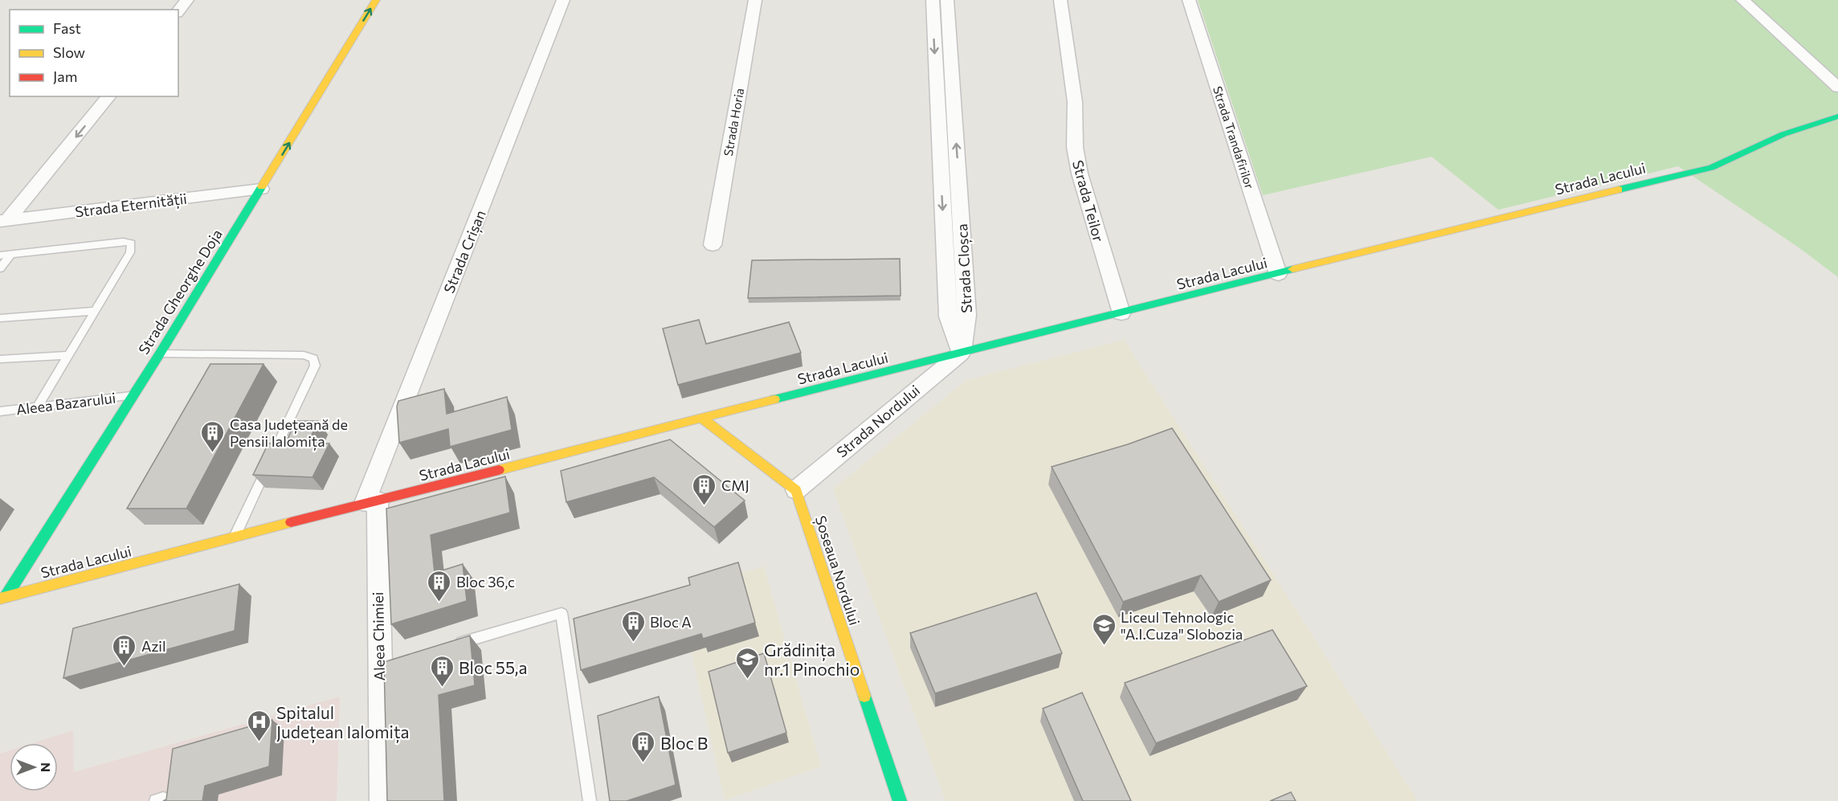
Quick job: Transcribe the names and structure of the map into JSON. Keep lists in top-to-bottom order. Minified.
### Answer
{"streets":{"street":["Strada Horia","Strada Trandafirilor","Strada Lacului","Strada Teilor","Strada Eternității","Strada Crișan","Strada Cloșca","Strada Gheorghe Doja","Strada Nordului","Șoseaua Nordului","Aleea Chimiei"],"lane":["Aleea Bazarului"]},"crossings":[["Strada Trandafirilor","Strada Lacului"],["Strada Lacului","Strada Teilor"],["Strada Lacului","Strada Crișan"],["Strada Lacului","Strada Cloșca"],["Strada Lacului","Strada Gheorghe Doja"],["Strada Lacului","Strada Nordului"],["Strada Lacului","Aleea Chimiei"],["Strada Eternității","Strada Gheorghe Doja"],["Strada Crișan","Aleea Chimiei"],["Strada Cloșca","Strada Nordului"],["Strada Gheorghe Doja","Aleea Bazarului"],["Strada Nordului","Șoseaua Nordului"]],"places":{"building":["Casa Județeană de Pensii Ialomița","CMJ","Bloc 36,c","Bloc A","Azil","Bloc 55,a","Bloc B"],"school or university":["Liceul Tehnologic \"A.I.Cuza\" Slobozia","Grădinița nr.1 Pinochio"],"hospital":["Spitalul Județean Ialomița"]},"legend":["Fast","Slow","Jam"],"north":"right"}
